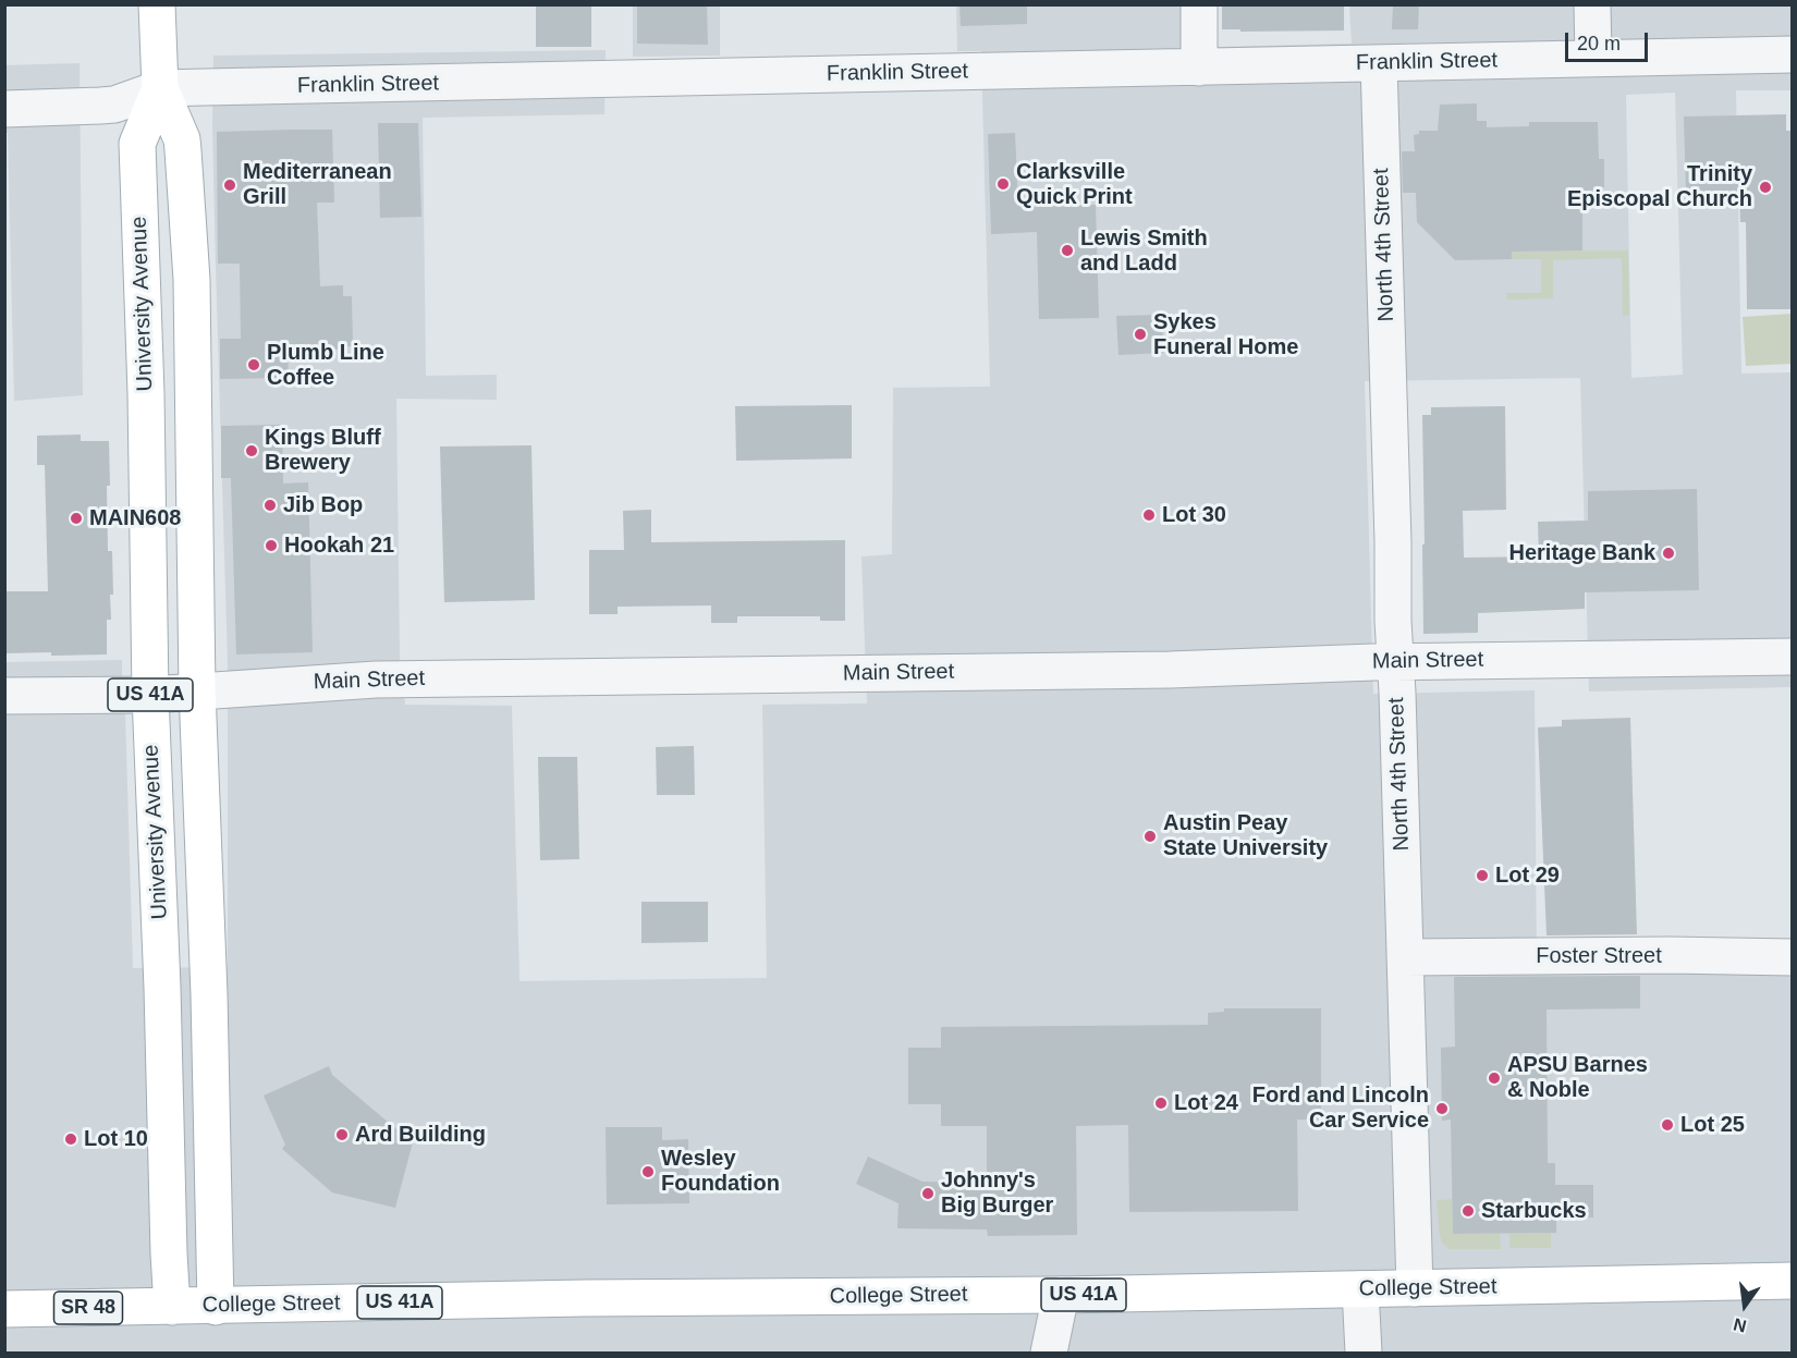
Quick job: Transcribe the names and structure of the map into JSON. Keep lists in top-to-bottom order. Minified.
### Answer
{"streets":{"main road":["University Avenue","US 41A","College Street","SR 48"],"street":["Franklin Street","North 4th Street","Main Street","Foster Street"]},"crossings":[["Franklin Street","North 4th Street"],["Franklin Street","University Avenue"],["North 4th Street","Main Street"],["North 4th Street","Foster Street"],["North 4th Street","College Street"],["University Avenue","Main Street"],["University Avenue","College Street"]],"places":["Clarksville Quick Print","Mediterranean Grill","Trinity Episcopal Church","Lewis Smith and Ladd","Sykes Funeral Home","Plumb Line Coffee","Kings Bluff Brewery","Jib Bop","Lot 30","MAIN608","Hookah 21","Heritage Bank","Austin Peay State University","Lot 29","APSU Barnes & Noble","Lot 24","Ford and Lincoln Car Service","Lot 25","Ard Building","Lot 10","Wesley Foundation","Johnny's Big Burger","Starbucks"],"scale_bar":"20 m","north":"bottom"}
